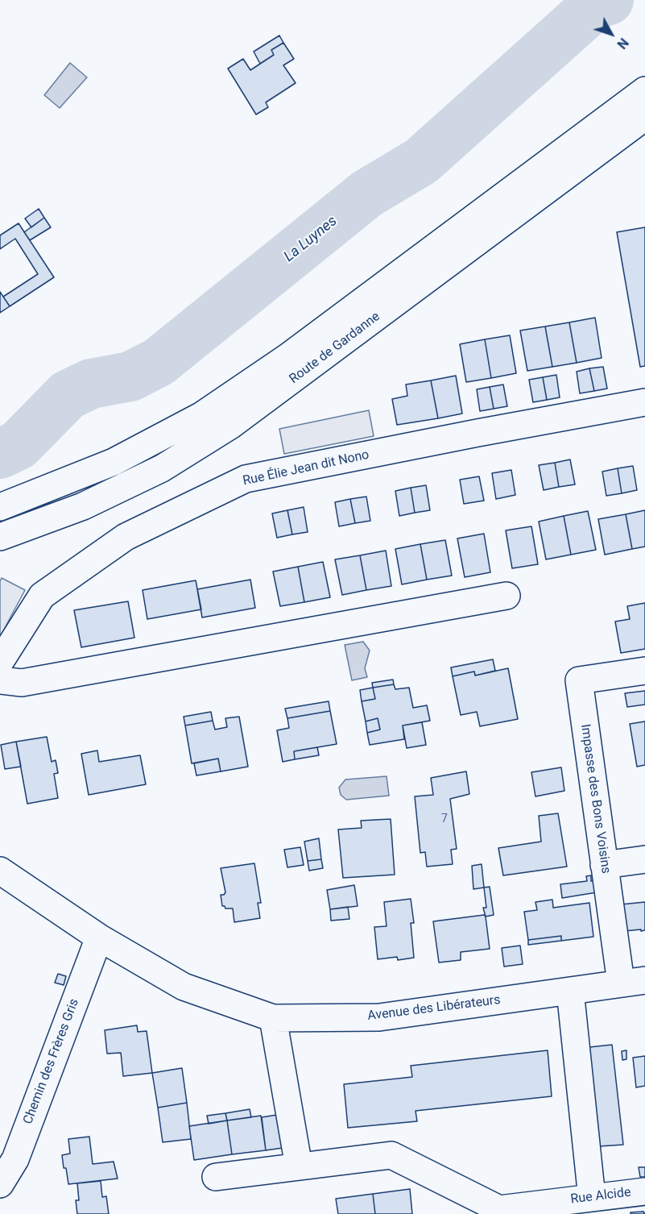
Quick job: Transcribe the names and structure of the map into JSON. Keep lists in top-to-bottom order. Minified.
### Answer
{"streets":{"street":["Route de Gardanne","Rue Élie Jean dit Nono","Impasse des Bons Voisins","Avenue des Libérateurs","Chemin des Frères Gris","Rue Alcide"]},"crossings":[["Impasse des Bons Voisins","Avenue des Libérateurs"],["Avenue des Libérateurs","Chemin des Frères Gris"]],"water":["La Luynes"],"house_numbers":["7"],"north":"bottom right"}
